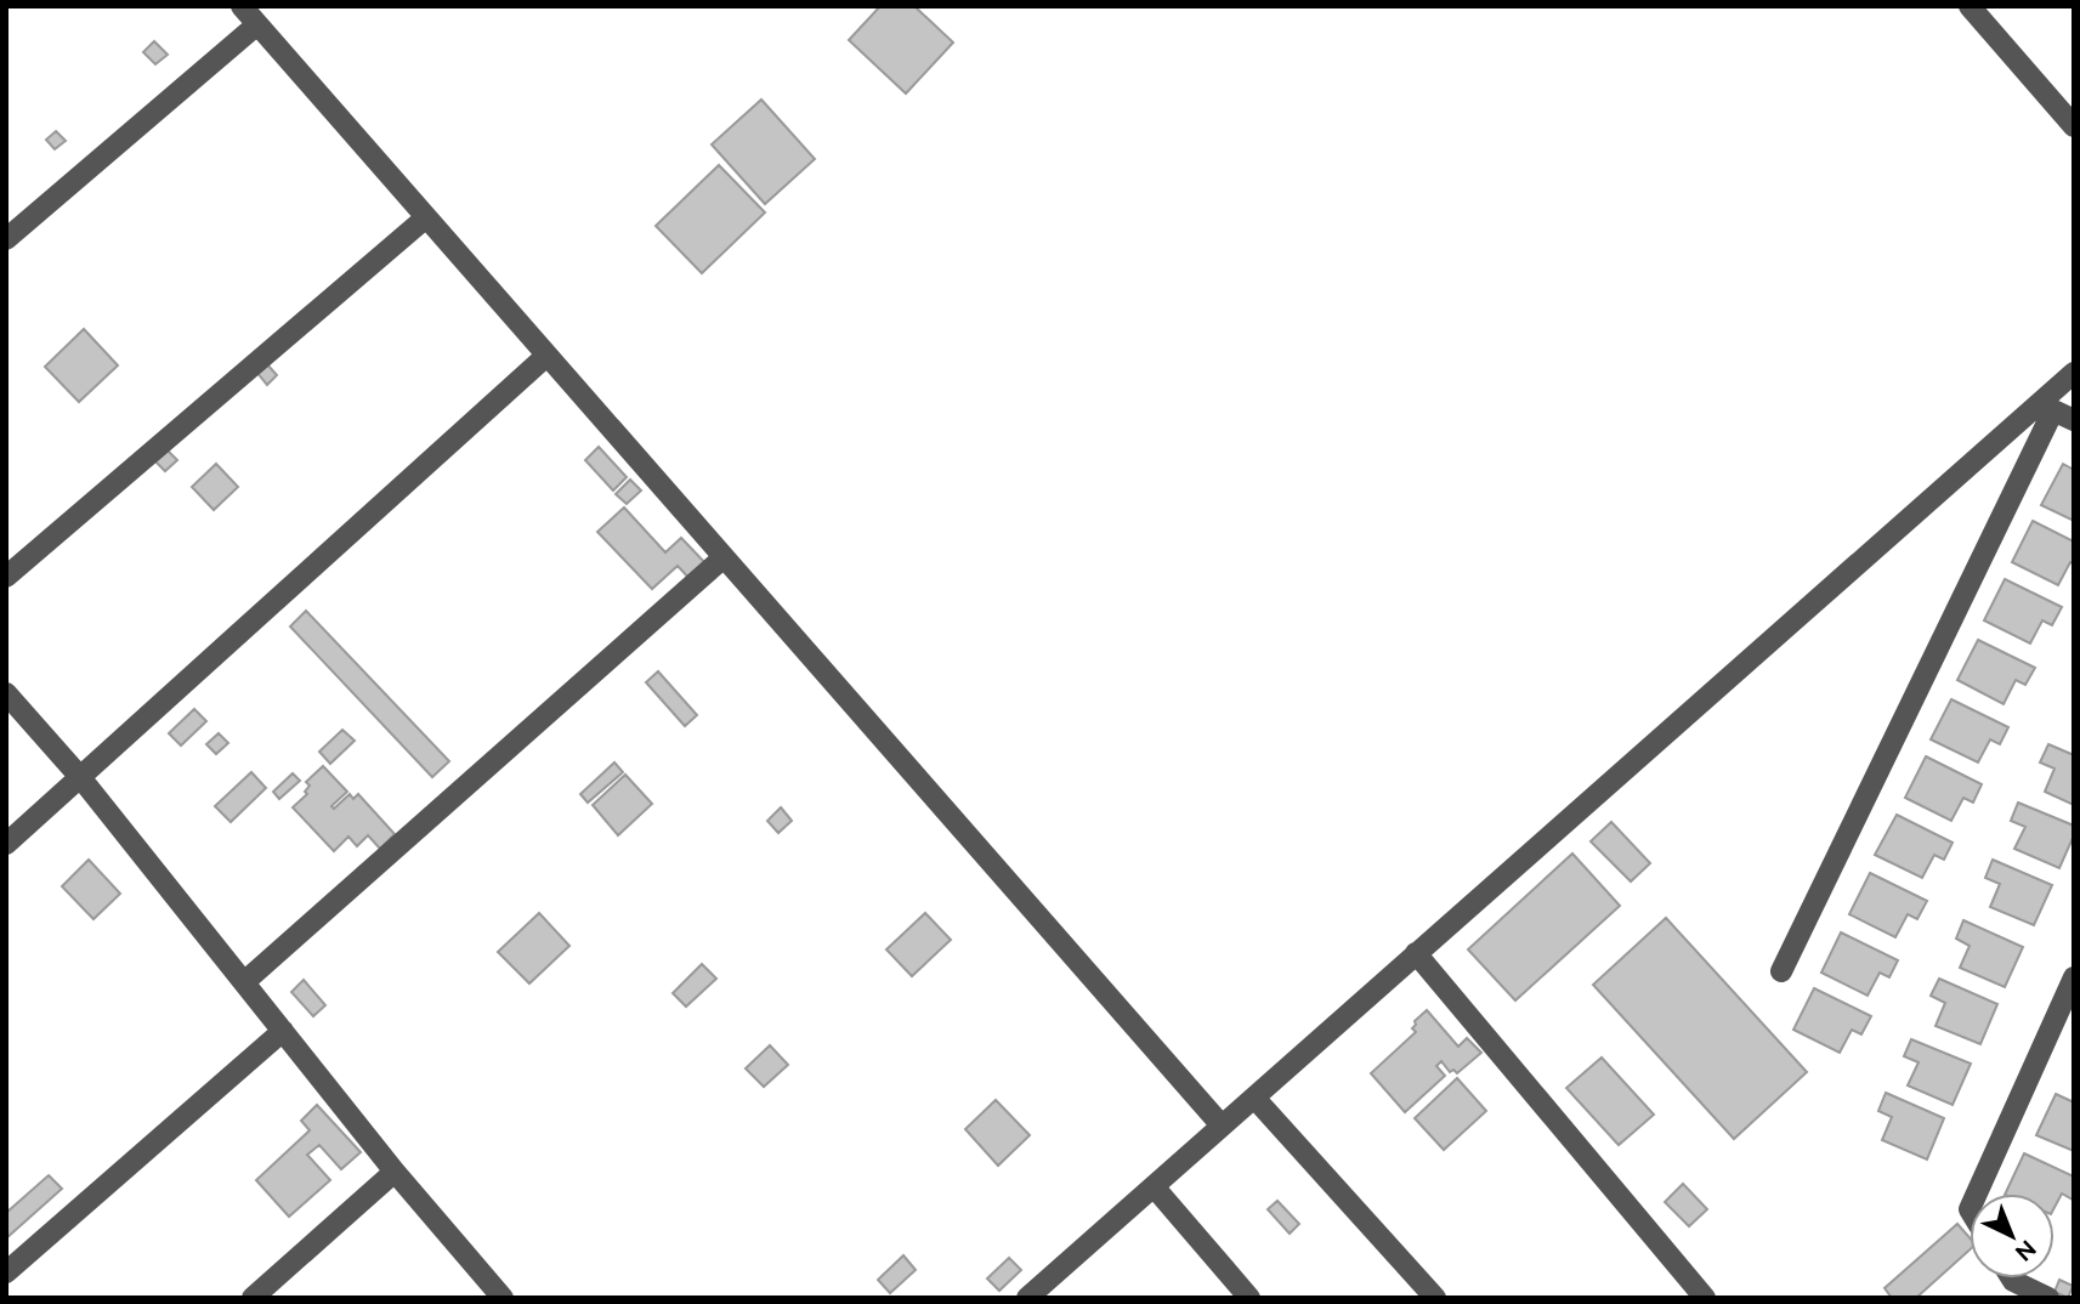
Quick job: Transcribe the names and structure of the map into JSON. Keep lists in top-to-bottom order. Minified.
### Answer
{"north":"bottom right"}
